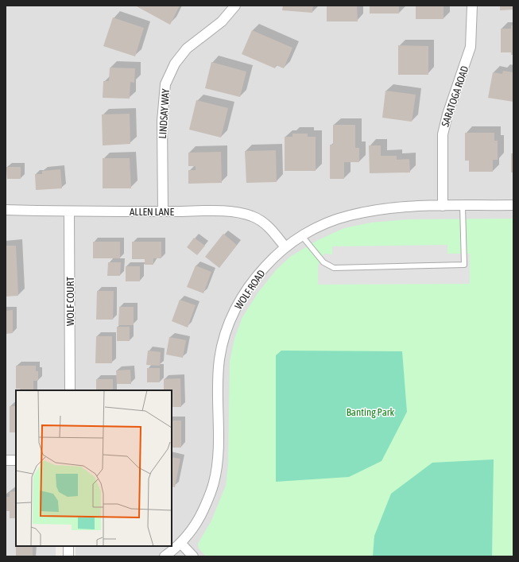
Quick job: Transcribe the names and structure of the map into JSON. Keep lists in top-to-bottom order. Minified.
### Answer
{"streets":{"street":["SARATOGA ROAD","LINDSAY WAY","ALLEN LANE","WOLF ROAD","WOLF COURT"]},"crossings":[["SARATOGA ROAD","WOLF ROAD"],["LINDSAY WAY","ALLEN LANE"],["ALLEN LANE","WOLF ROAD"],["ALLEN LANE","WOLF COURT"]],"parks":["Banting Park"]}
